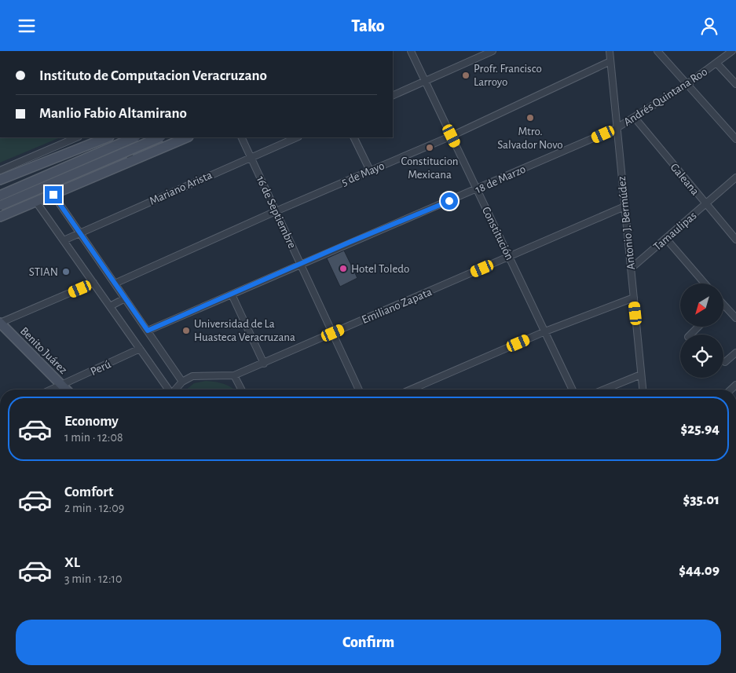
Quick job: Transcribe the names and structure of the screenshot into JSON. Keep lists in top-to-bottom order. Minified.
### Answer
{"streets":{"main road":["Benito Juárez"],"street":["Andrés Quintana Roo","5 de Mayo","18 de Marzo","Galeana","Mariano Arista","16 de Septiembre","Antonio J. Bermúdez","Tamaulipas","Constitución","Emiliano Zapata","Perú"]},"crossings":[["Andrés Quintana Roo","18 de Marzo"],["Andrés Quintana Roo","Galeana"],["Andrés Quintana Roo","Antonio J. Bermúdez"],["5 de Mayo","16 de Septiembre"],["5 de Mayo","Antonio J. Bermúdez"],["5 de Mayo","Constitución"],["18 de Marzo","16 de Septiembre"],["18 de Marzo","Antonio J. Bermúdez"],["18 de Marzo","Constitución"],["Galeana","Tamaulipas"],["Mariano Arista","16 de Septiembre"],["16 de Septiembre","Emiliano Zapata"],["Antonio J. Bermúdez","Tamaulipas"],["Antonio J. Bermúdez","Emiliano Zapata"],["Constitución","Emiliano Zapata"],["Benito Juárez","Perú"]],"places":["Profr. Francisco Larroyo","Mtro. Salvador Novo","Constitucion Mexicana","Hotel Toledo","STIAN","Universidad de La Huasteca Veracruzana"],"north":"bottom left","page":{"header":"Tako","banner":["Instituto de Computacion Veracruzano","Manlio Fabio Altamirano"],"list":[{"name":"Economy","note":"1 min · 12:08","value":"$25.94"},{"name":"Comfort","note":"2 min · 12:09","value":"$35.01"},{"name":"XL","note":"3 min · 12:10","value":"$44.09"}],"buttons":"Confirm"}}
